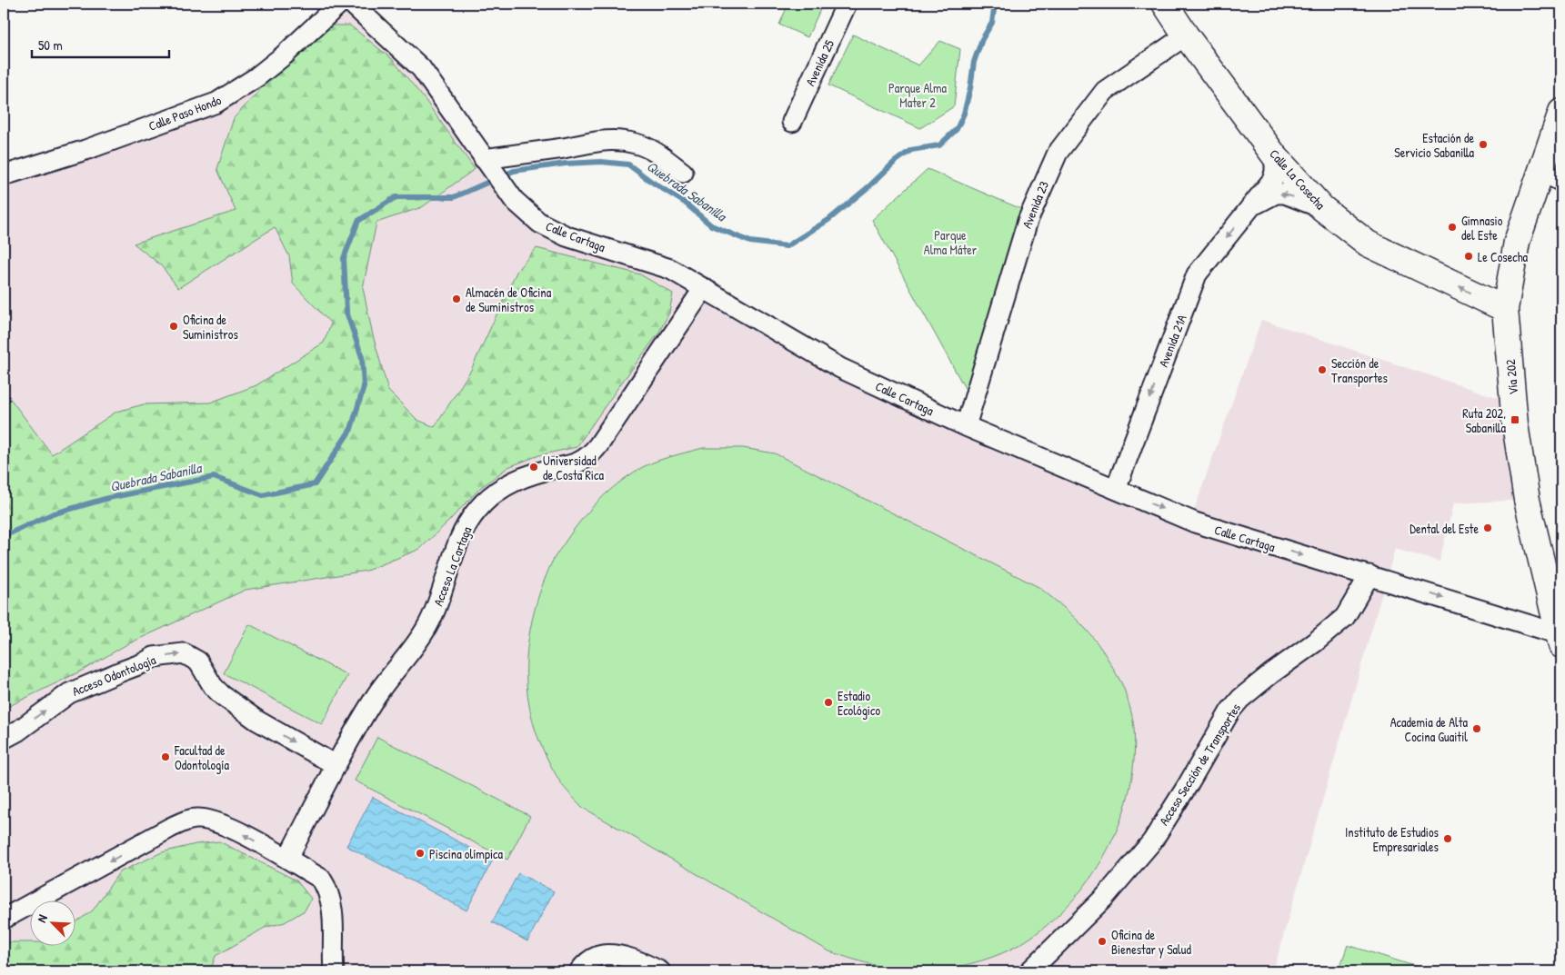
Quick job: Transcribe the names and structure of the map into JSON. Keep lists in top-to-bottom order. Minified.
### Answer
{"streets":{"main road":["Calle La Cosecha","Vía 202"],"street":["Avenida 25","Calle Paso Hondo","Avenida 23","Calle Cartaga","Avenida 21A","Acceso La Cartaga","Acceso Odontología","Acceso Sección de Transportes"]},"crossings":[["Calle La Cosecha","Avenida 23"],["Calle La Cosecha","Avenida 21A"],["Calle La Cosecha","Vía 202"],["Avenida 23","Calle Cartaga"],["Calle Cartaga","Avenida 21A"],["Calle Cartaga","Vía 202"],["Calle Cartaga","Acceso La Cartaga"],["Calle Cartaga","Acceso Sección de Transportes"],["Acceso La Cartaga","Acceso Odontología"]],"one_way":["Calle La Cosecha","Avenida 21A","Acceso Odontología"],"water":["Quebrada Sabanilla"],"parks":["Parque Alma Mater 2","Parque Alma Máter"],"places":{"other":["Estación de Servicio Sabanilla","Gimnasio del Este","Le Cosecha","Almacén de Oficina de Suministros","Oficina de Suministros","Sección de Transportes","Universidad de Costa Rica","Dental del Este","Estadio Ecológico","Academia de Alta Cocina Guaitil","Facultad de Odontología","Instituto de Estudios Empresariales","Piscina olímpica","Oficina de Bienestar y Salud"],"transit":["Ruta 202, Sabanilla"]},"scale_bar":"50 m","north":"top left"}
